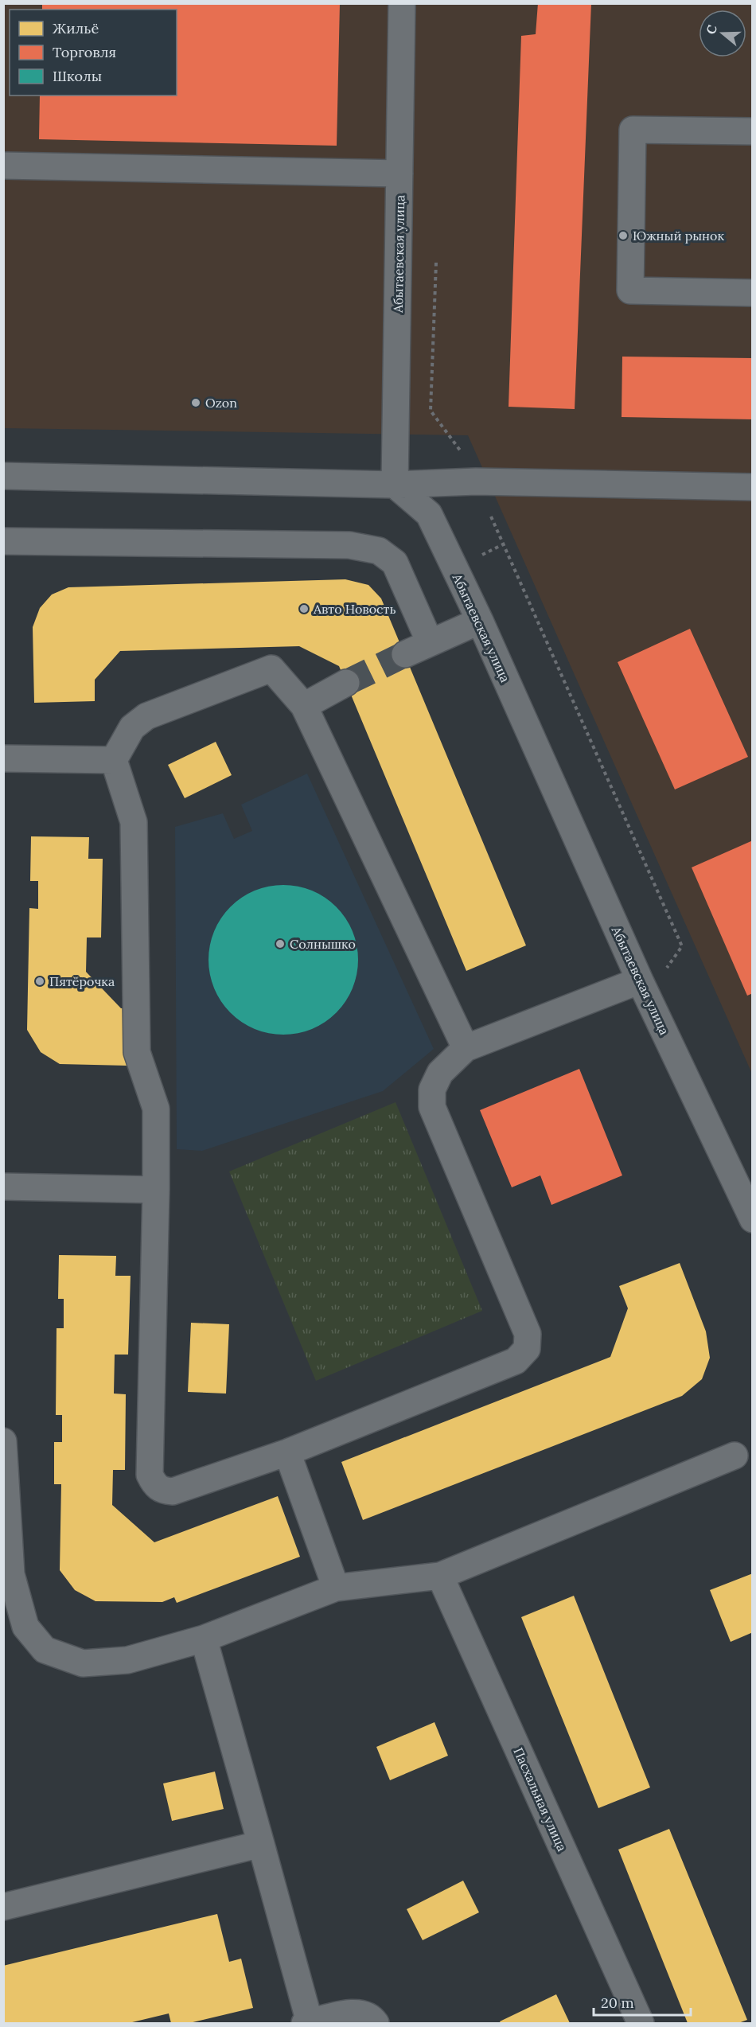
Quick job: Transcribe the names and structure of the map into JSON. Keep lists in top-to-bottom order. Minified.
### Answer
{"streets":{"street":["Абытаевская улица","Пасхальная улица"]},"places":["Южный рынок","Ozon","Авто Новость","Солнышко","Пятёрочка"],"legend":["Жильё","Торговля","Школы"],"scale_bar":"20 m","north":"left"}
